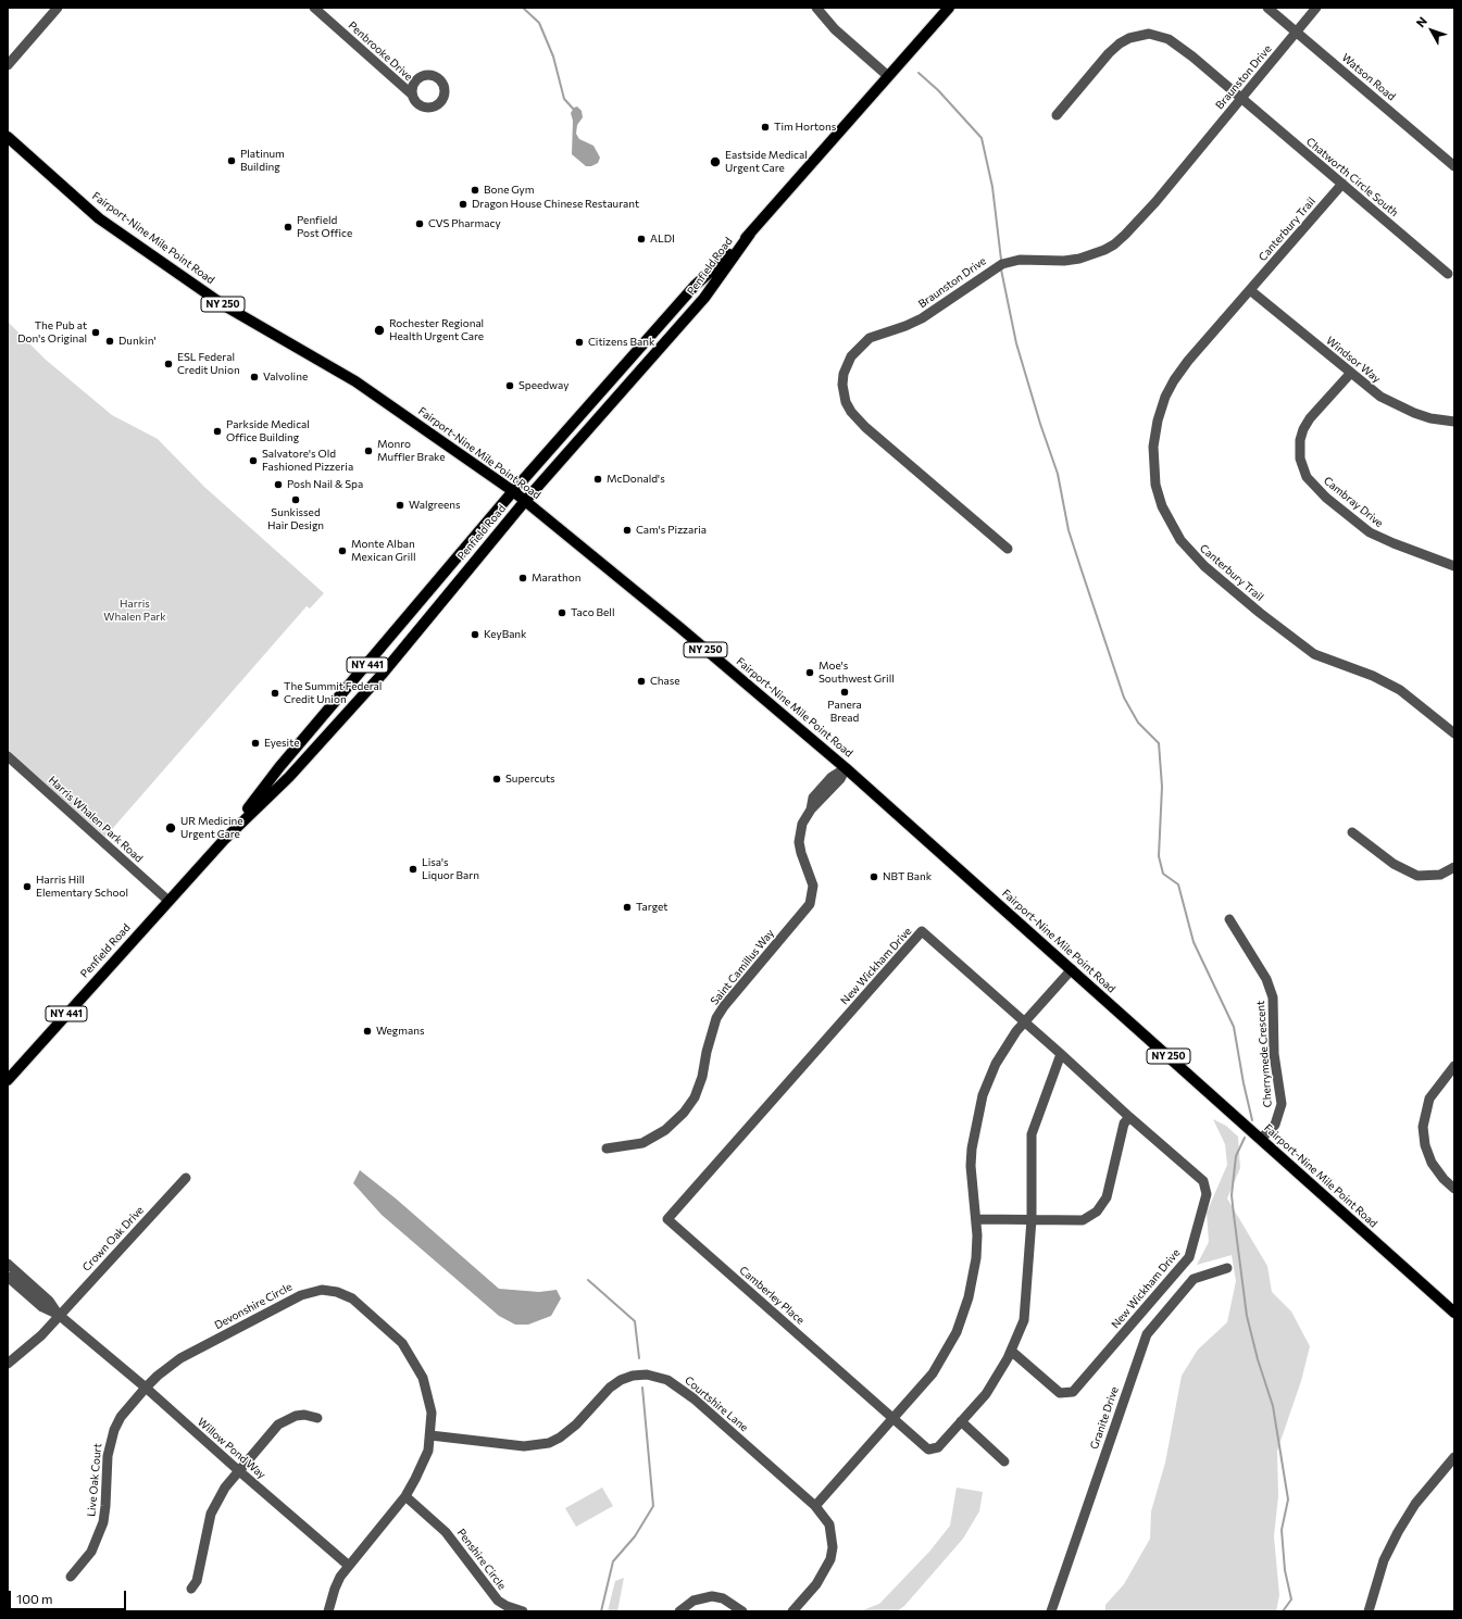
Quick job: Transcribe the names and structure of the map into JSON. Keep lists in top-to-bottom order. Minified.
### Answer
{"streets":{"main road":["Fairport-Nine Mile Point Road","Penfield Road","NY 250","NY 441"],"street":["Penbrooke Drive","Braunston Drive","Watson Road","Chatworth Circle South","Canterbury Trail","Windsor Way","Cambray Drive","Harris Whalen Park Road","New Wickham Drive","Saint Camillus Way","Cherrymede Crescent","Crown Oak Drive","Camberley Place","Devonshire Circle","Courtshire Lane","Granite Drive","Willow Pond Way","Live Oak Court","Penshire Circle"]},"crossings":[["Braunston Drive","Watson Road"],["Braunston Drive","Chatworth Circle South"],["Chatworth Circle South","Canterbury Trail"],["Canterbury Trail","Windsor Way"],["Fairport-Nine Mile Point Road","Penfield Road"],["Fairport-Nine Mile Point Road","Saint Camillus Way"],["Fairport-Nine Mile Point Road","Cherrymede Crescent"],["Penfield Road","Harris Whalen Park Road"],["Windsor Way","Cambray Drive"],["New Wickham Drive","Camberley Place"],["Crown Oak Drive","Willow Pond Way"],["Devonshire Circle","Courtshire Lane"],["Devonshire Circle","Willow Pond Way"],["Devonshire Circle","Live Oak Court"],["Devonshire Circle","Penshire Circle"],["Willow Pond Way","Live Oak Court"]],"parks":["Harris Whalen Park"],"places":["Tim Hortons","Platinum Building","Eastside Medical Urgent Care","Bone Gym","Dragon House Chinese Restaurant","CVS Pharmacy","Penfield Post Office","ALDI","Rochester Regional Health Urgent Care","The Pub at Don's Original","Dunkin'","Citizens Bank","ESL Federal Credit Union","Valvoline","Speedway","Parkside Medical Office Building","Monro Muffler Brake","Salvatore's Old Fashioned Pizzeria","McDonald's","Posh Nail & Spa","Sunkissed Hair Design","Walgreens","Cam's Pizzaria","Monte Alban Mexican Grill","Marathon","Taco Bell","KeyBank","Moe's Southwest Grill","Chase","Panera Bread","The Summit Federal Credit Union","Eyesite","Supercuts","UR Medicine Urgent Care","Lisa's Liquor Barn","NBT Bank","Harris Hill Elementary School","Target","Wegmans"],"scale_bar":"100 m","north":"top left"}
